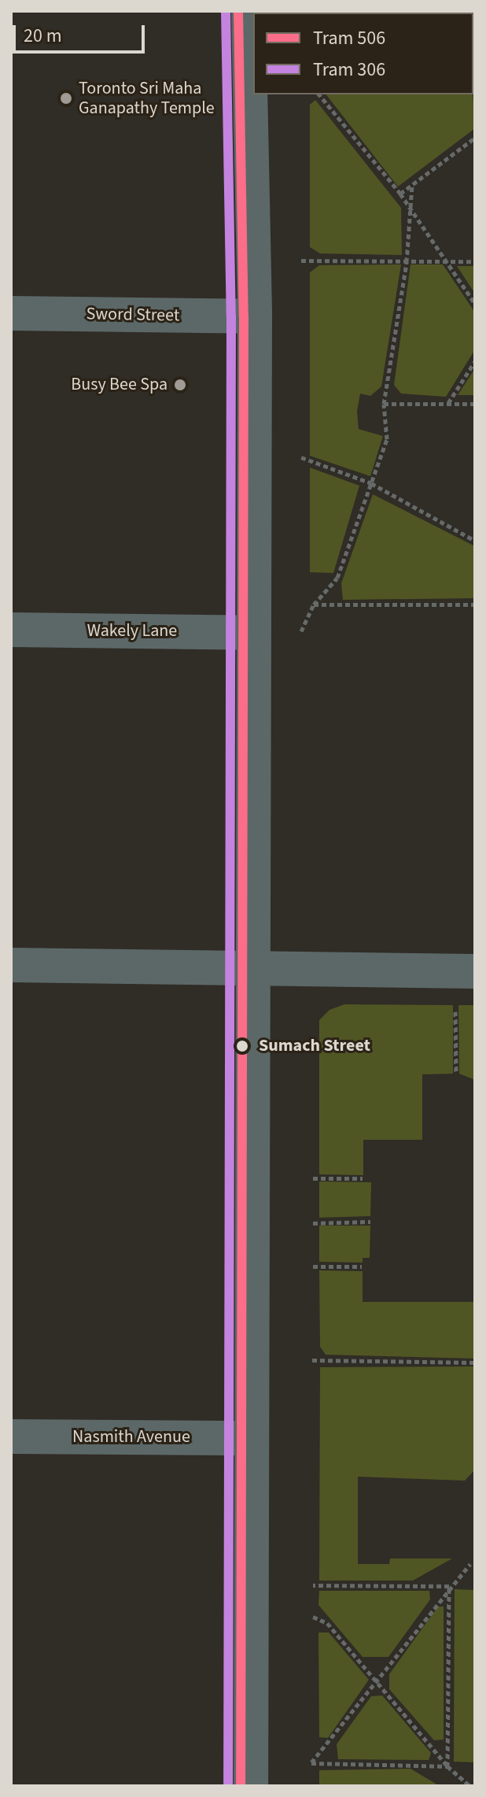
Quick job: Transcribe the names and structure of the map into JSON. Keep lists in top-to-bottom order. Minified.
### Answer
{"streets":{"street":["Sword Street","Wakely Lane","Nasmith Avenue"]},"places":["Toronto Sri Maha Ganapathy Temple","Busy Bee Spa","Sumach Street"],"lines":["tram line 506","tram line 306"],"legend":["Tram 506","Tram 306"],"scale_bar":"20 m"}
